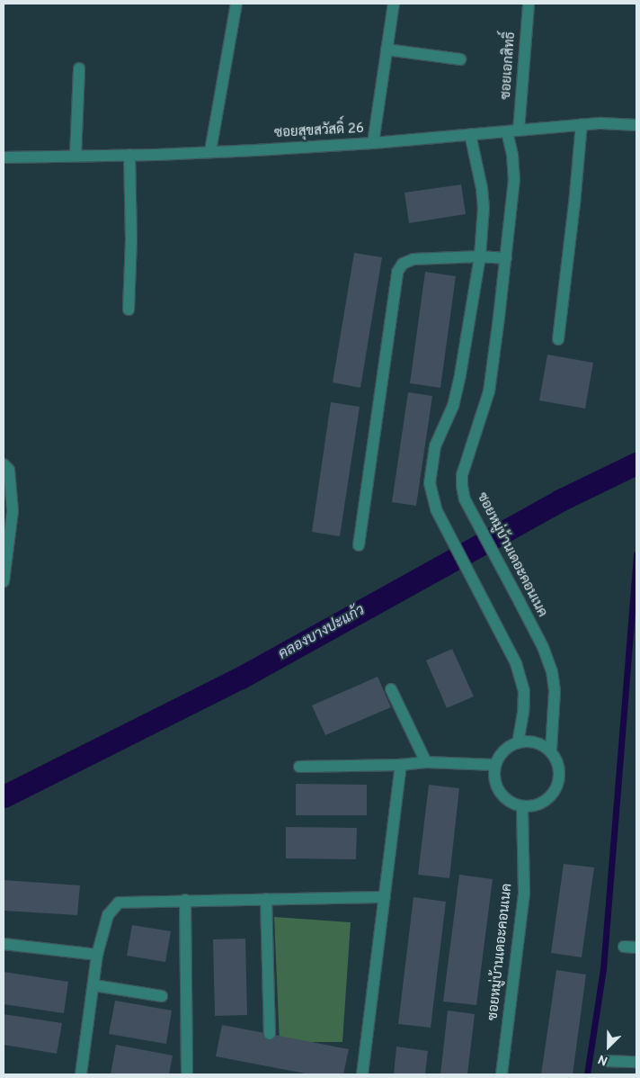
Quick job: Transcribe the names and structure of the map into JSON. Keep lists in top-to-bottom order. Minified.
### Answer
{"streets":{"street":["ซอยเอกสิทธิ์","ซอยสุขสวัสดิ์ 26","ซอยหมู่บ้านเดอะคอนเนค"]},"crossings":[["ซอยเอกสิทธิ์","ซอยสุขสวัสดิ์ 26"],["ซอยเอกสิทธิ์","ซอยหมู่บ้านเดอะคอนเนค"],["ซอยสุขสวัสดิ์ 26","ซอยหมู่บ้านเดอะคอนเนค"]],"water":["คลองบางปะแก้ว"],"north":"bottom left"}
